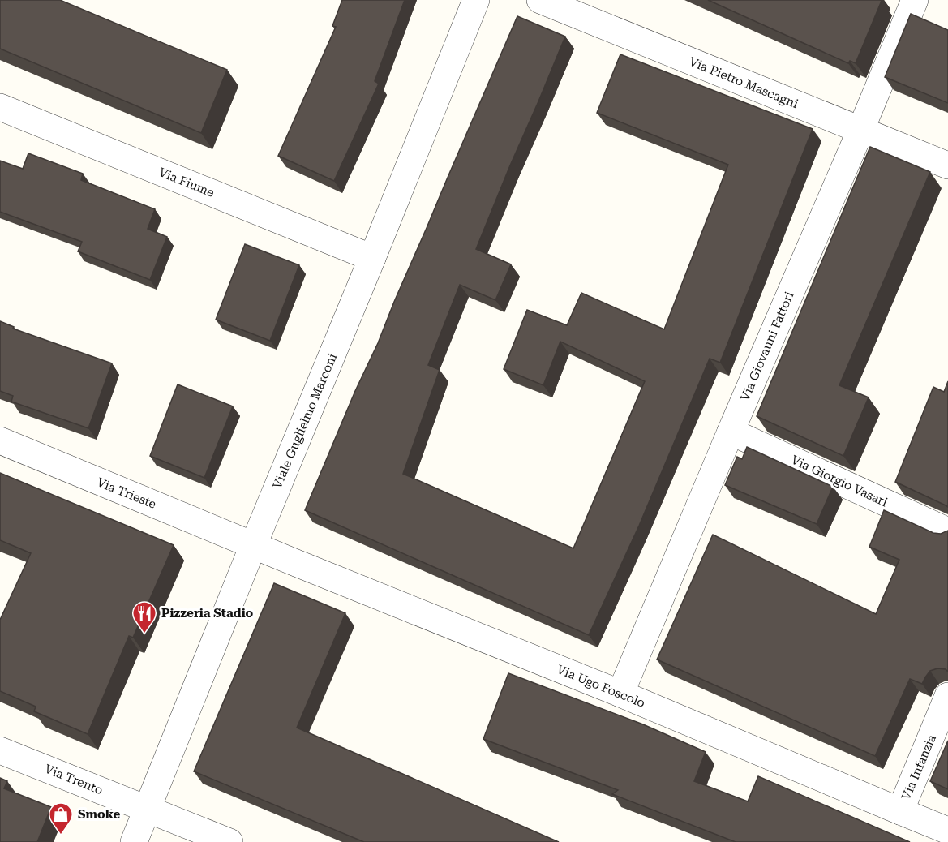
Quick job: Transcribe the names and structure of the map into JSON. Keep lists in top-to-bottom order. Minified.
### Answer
{"streets":{"street":["Via Pietro Mascagni","Via Fiume","Via Giovanni Fattori","Viale Guglielmo Marconi","Via Giorgio Vasari","Via Trieste","Via Ugo Foscolo","Via Infanzia","Via Trento"]},"crossings":[["Via Pietro Mascagni","Via Giovanni Fattori"],["Via Fiume","Viale Guglielmo Marconi"],["Via Giovanni Fattori","Via Giorgio Vasari"],["Via Giovanni Fattori","Via Ugo Foscolo"],["Viale Guglielmo Marconi","Via Trieste"],["Viale Guglielmo Marconi","Via Ugo Foscolo"],["Viale Guglielmo Marconi","Via Trento"],["Via Trieste","Via Ugo Foscolo"],["Via Ugo Foscolo","Via Infanzia"]],"places":{"restaurant":["Pizzeria Stadio"],"shop":["Smoke"]}}
